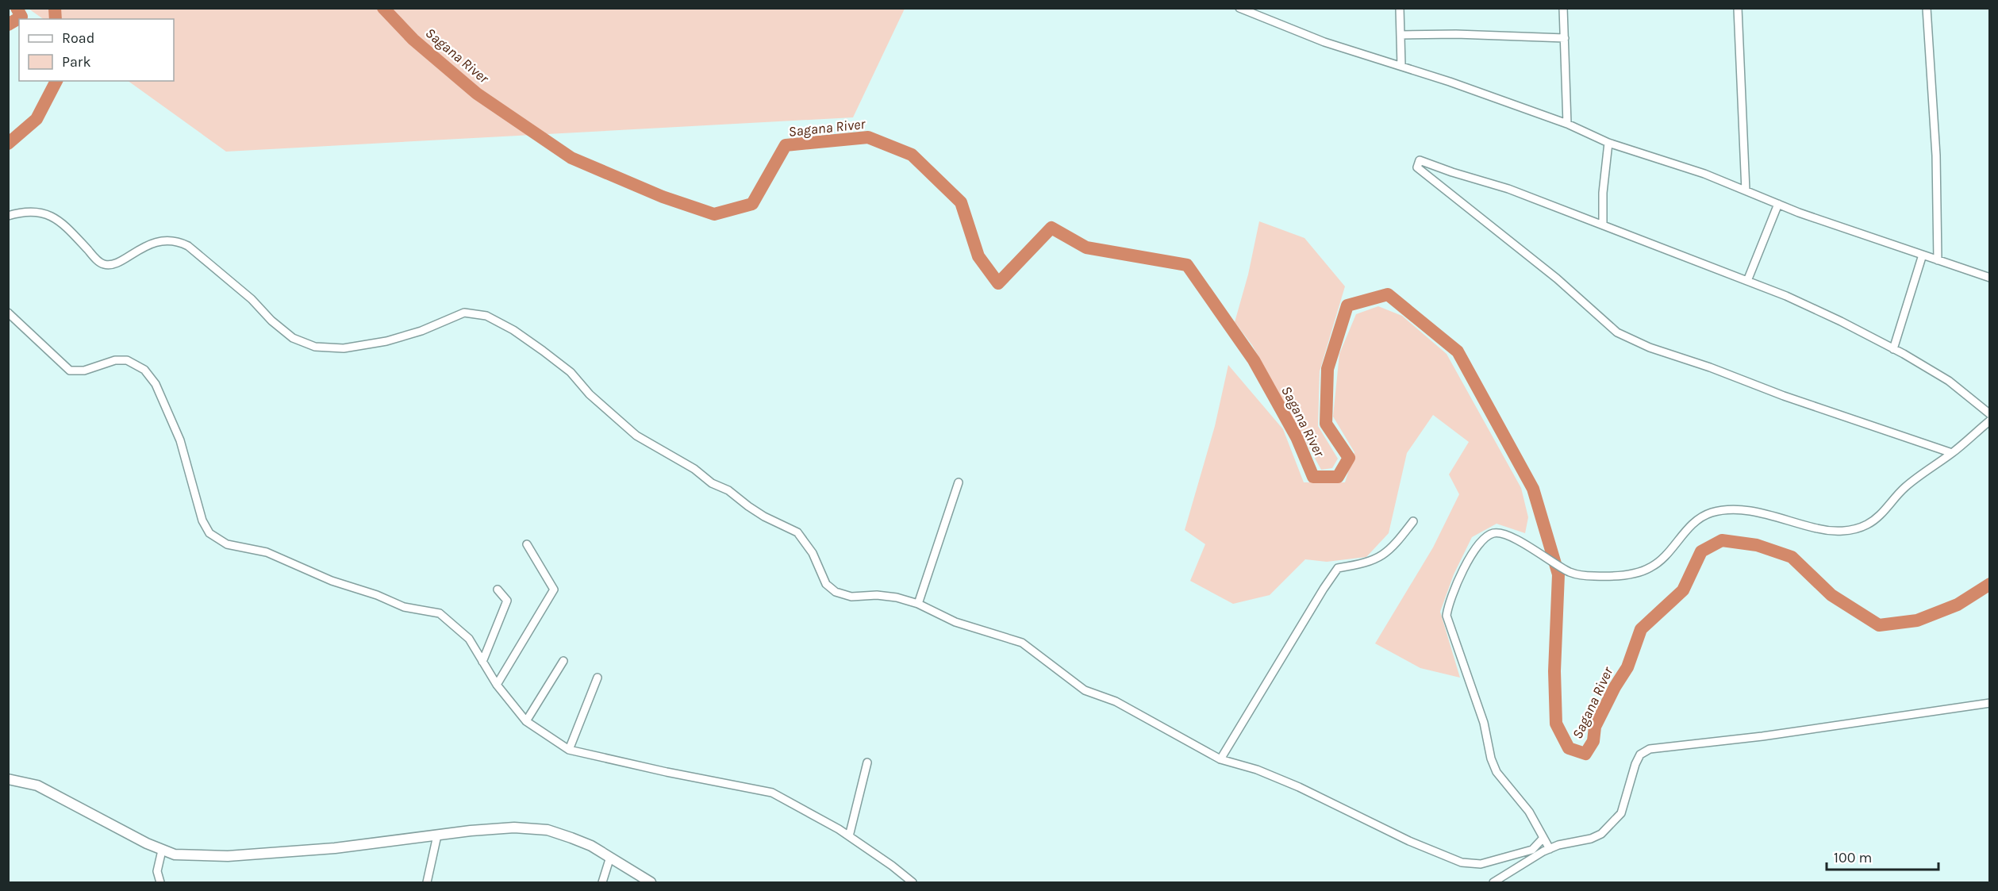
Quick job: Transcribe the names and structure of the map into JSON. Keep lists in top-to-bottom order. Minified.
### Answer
{"water":["Sagana River"],"legend":["Road","Park"],"scale_bar":"100 m"}
